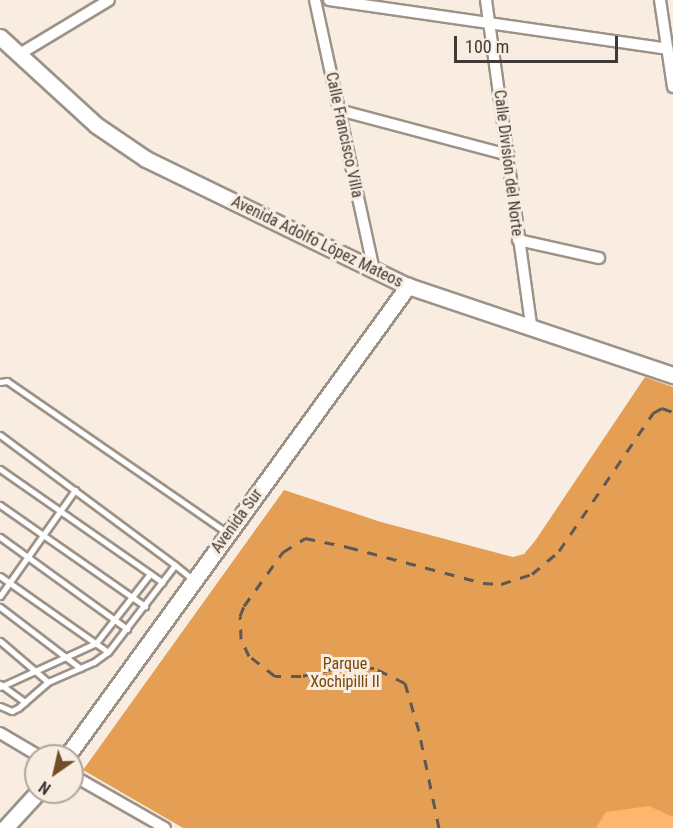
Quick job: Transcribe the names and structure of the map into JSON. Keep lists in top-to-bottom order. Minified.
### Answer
{"streets":{"street":["Calle Francisco Villa","Calle División del Norte","Avenida Adolfo López Mateos","Avenida Sur"]},"crossings":[["Calle Francisco Villa","Avenida Adolfo López Mateos"],["Calle División del Norte","Avenida Adolfo López Mateos"],["Avenida Adolfo López Mateos","Avenida Sur"]],"parks":["Parque Xochipilli II"],"scale_bar":"100 m","north":"bottom left"}
